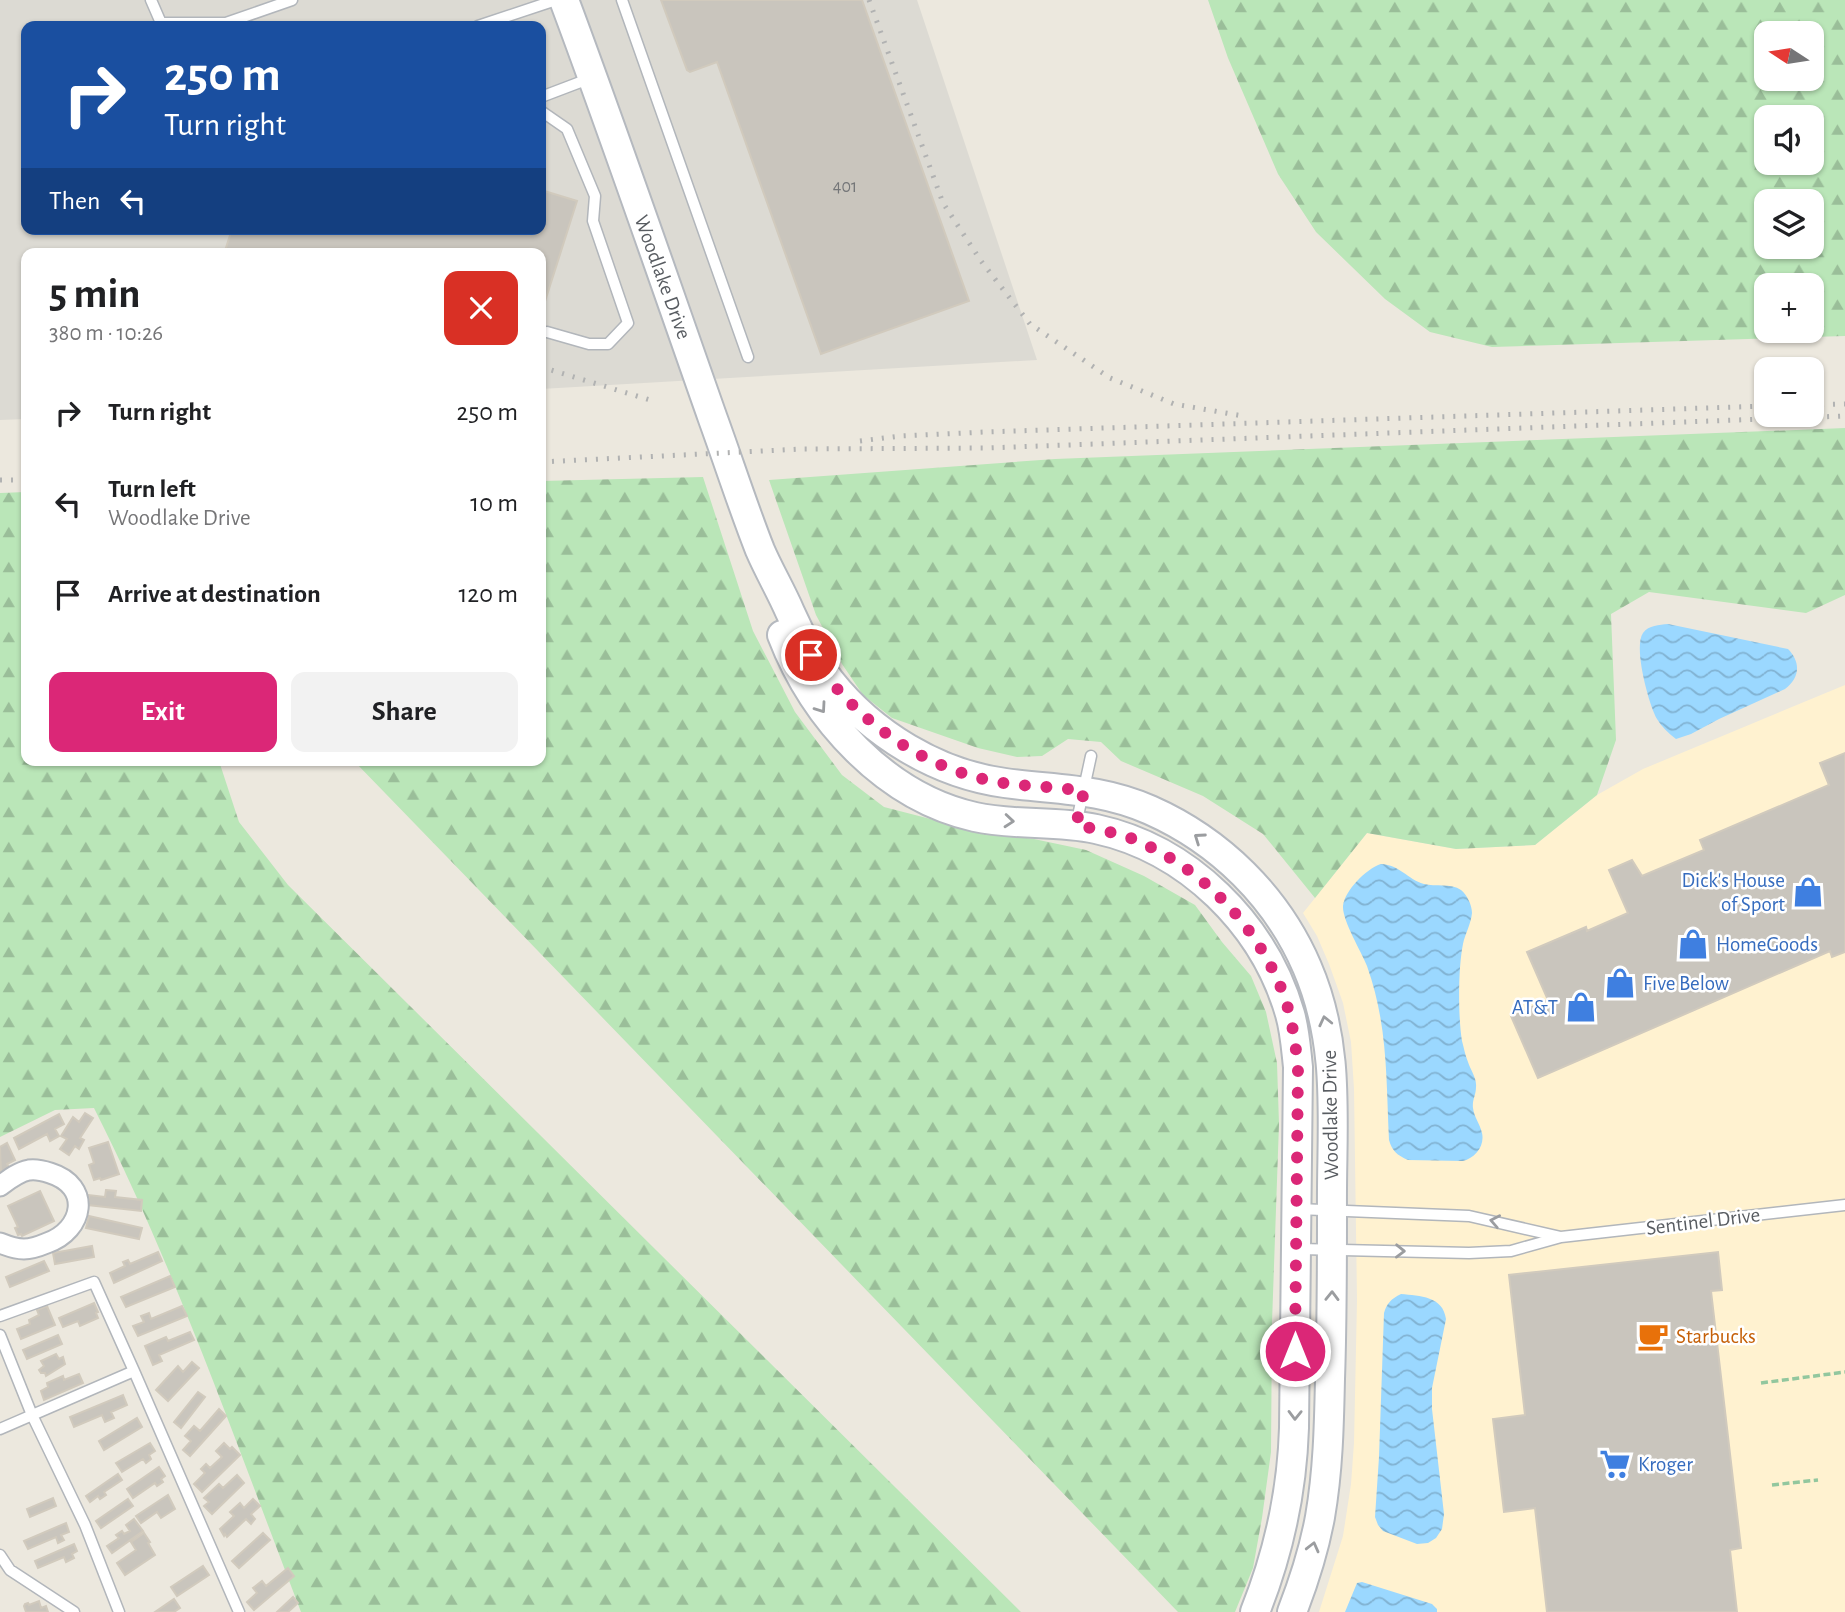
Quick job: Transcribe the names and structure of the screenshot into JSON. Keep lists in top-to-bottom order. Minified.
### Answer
{"streets":{"street":["Woodlake Drive"],"lane":["Sentinel Drive"]},"crossings":[["Woodlake Drive","Sentinel Drive"]],"places":{"shop":["Dick's House of Sport","HomeGoods","Five Below","AT&T"],"cafe":["Starbucks"],"supermarket":["Kroger"]},"house_numbers":["401"],"north":"left","page":{"map_buttons":["+","−"],"turn":["250 m","Turn right"],"then":"Then","heading":["5 min","380 m · 10:26"],"list":[{"name":"Turn right","value":"250 m"},{"name":"Turn left","note":"Woodlake Drive","value":"10 m"},{"name":"Arrive at destination","value":"120 m"}],"buttons":["Exit","Share"]}}
